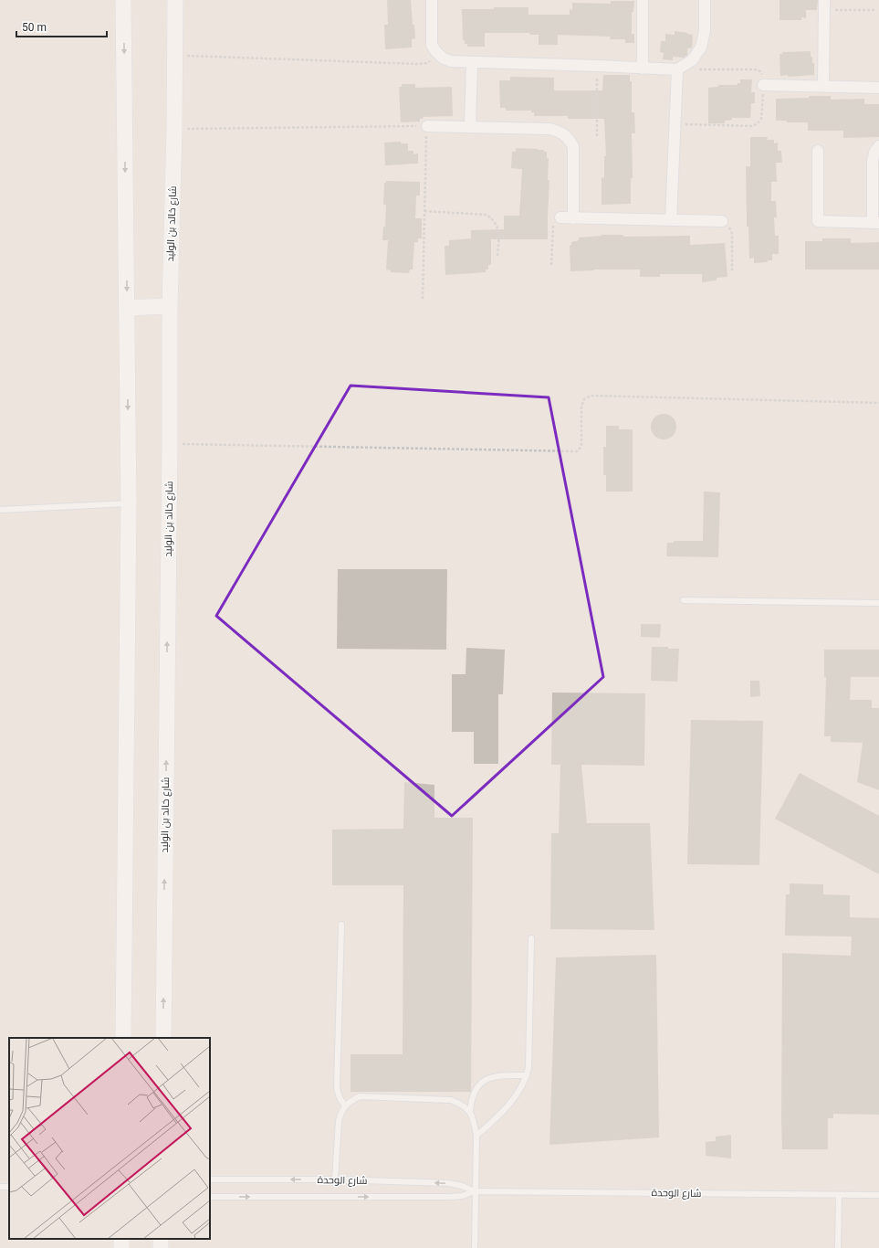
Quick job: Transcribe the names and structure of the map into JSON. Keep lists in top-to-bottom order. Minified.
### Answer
{"streets":{"main road":["شارع خالد بن الوليد"],"lane":["شارع الوحدة"]},"scale_bar":"50 m"}
